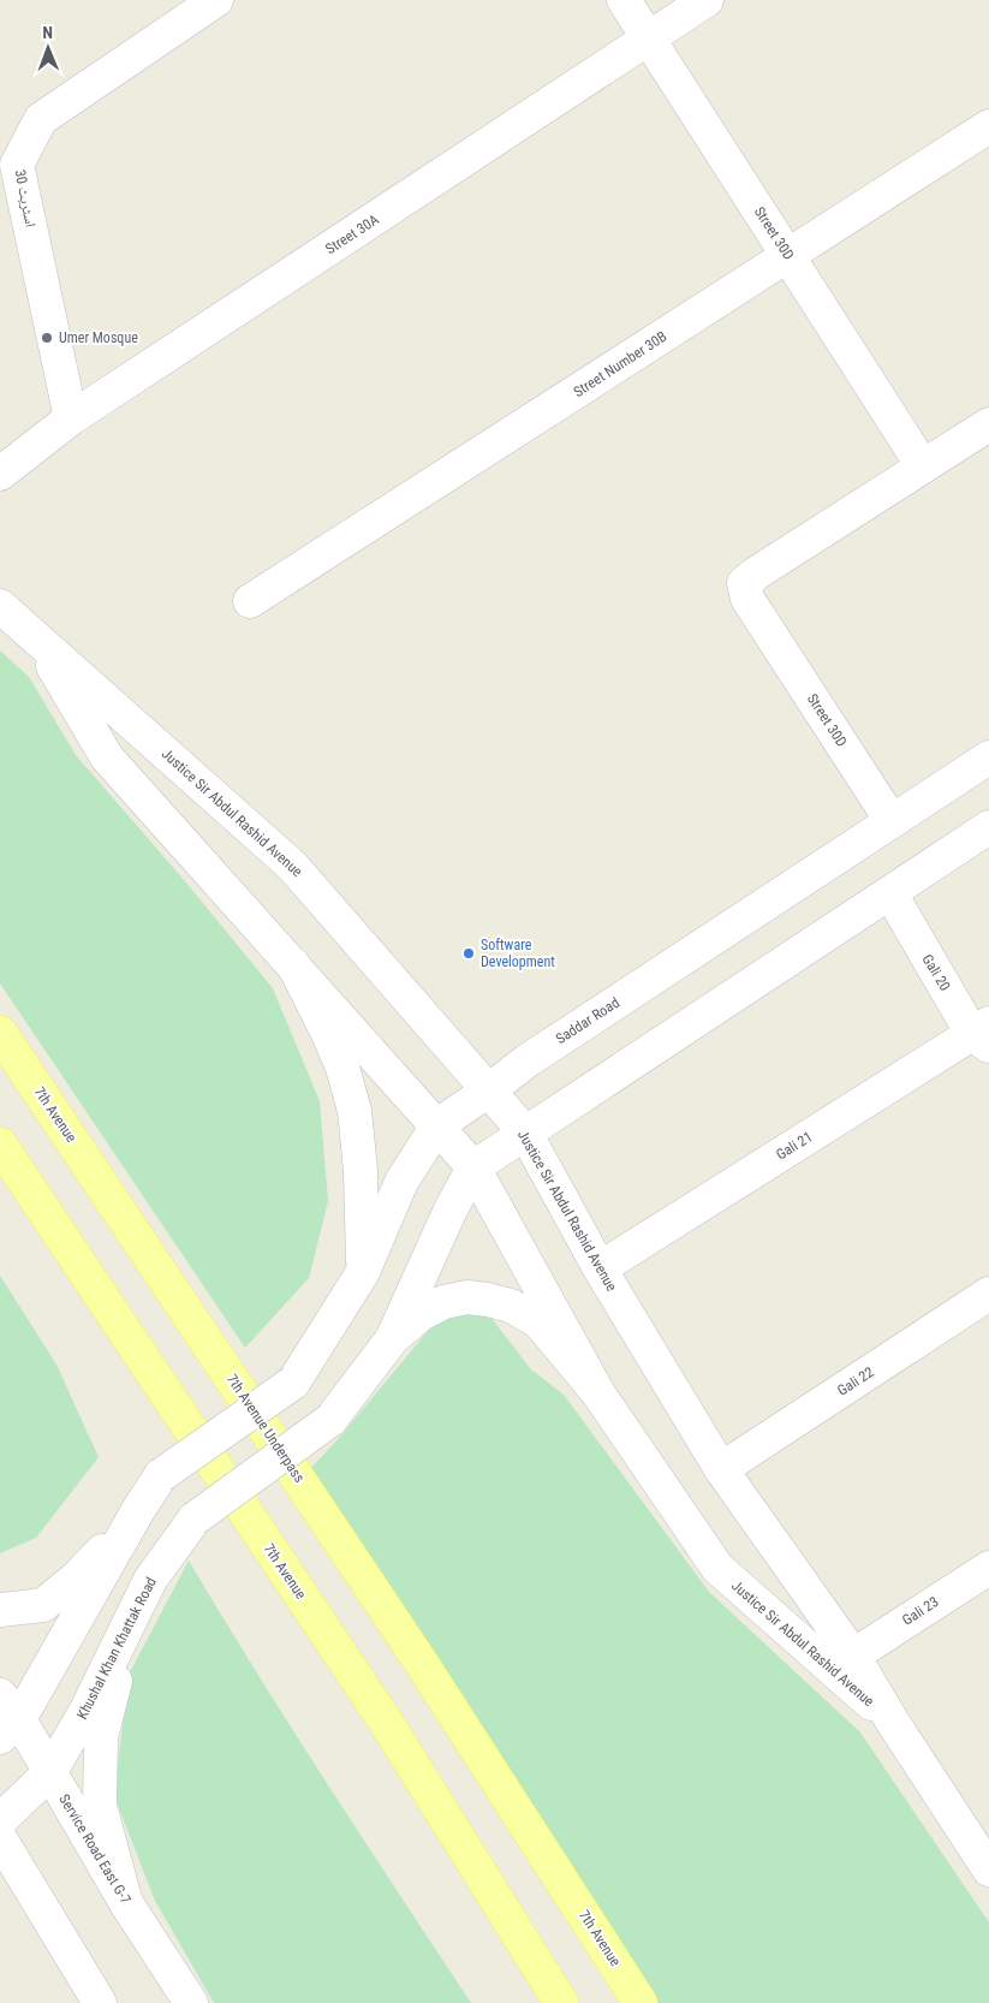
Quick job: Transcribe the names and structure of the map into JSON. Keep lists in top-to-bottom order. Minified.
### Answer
{"streets":{"main road":["7th Avenue","7th Avenue Underpass"],"street":["اسٹریٹ 30","Street 30D","Street 30A","Street Number 30B","Justice Sir Abdul Rashid Avenue","Gali 20","Saddar Road","Gali 21","Gali 22","Gali 23","Khushal Khan Khattak Road","Service Road East G-7"]},"crossings":[["اسٹریٹ 30","Street 30A"],["Street 30D","Street 30A"],["Street 30D","Street Number 30B"],["Street 30D","Saddar Road"],["Justice Sir Abdul Rashid Avenue","Saddar Road"],["Justice Sir Abdul Rashid Avenue","Gali 21"],["Justice Sir Abdul Rashid Avenue","Gali 22"],["Justice Sir Abdul Rashid Avenue","Gali 23"],["Gali 20","Gali 21"],["7th Avenue","7th Avenue Underpass"],["Khushal Khan Khattak Road","Service Road East G-7"]],"places":["Umer Mosque","Software Development"],"north":"top"}
